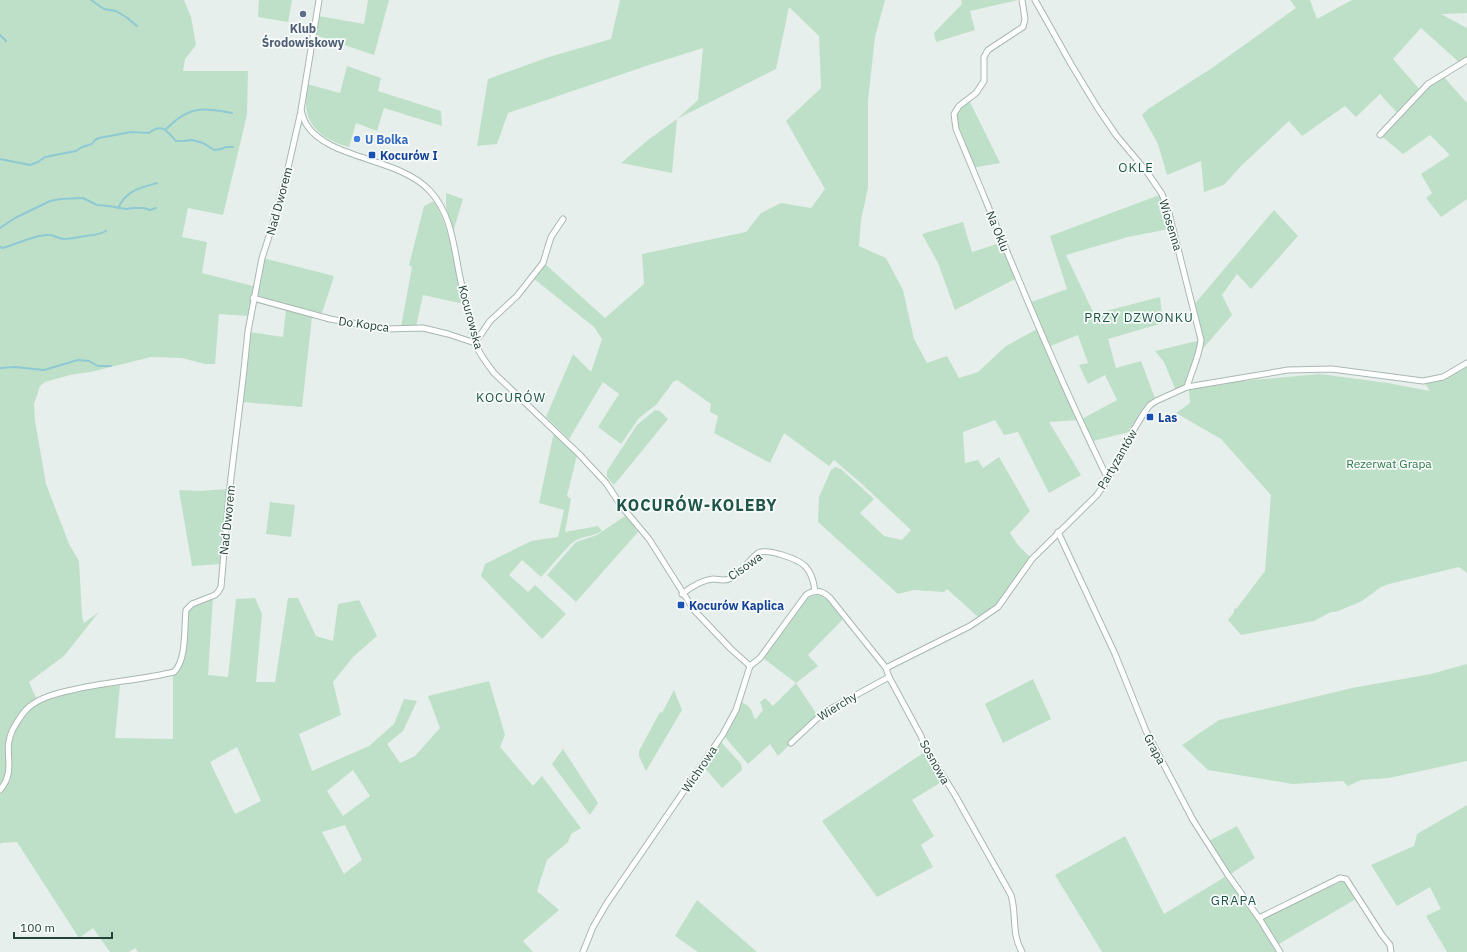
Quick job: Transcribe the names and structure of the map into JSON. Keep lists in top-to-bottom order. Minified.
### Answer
{"streets":{"street":["Nad Dworem","Wiosenna","Na Oklu","Kocurowska","Do Kopca","Partyzantów","Cisowa","Wierchy","Grapa","Sosnowa","Wichrowa"]},"crossings":[["Nad Dworem","Kocurowska"],["Nad Dworem","Do Kopca"],["Wiosenna","Partyzantów"],["Na Oklu","Partyzantów"],["Kocurowska","Do Kopca"],["Kocurowska","Cisowa"],["Kocurowska","Wichrowa"],["Partyzantów","Grapa"],["Partyzantów","Sosnowa"],["Cisowa","Sosnowa"],["Cisowa","Wichrowa"],["Wierchy","Sosnowa"],["Sosnowa","Wichrowa"]],"districts":["OKLE","PRZY DZWONKU","KOCURÓW","KOCURÓW-KOLEBY","GRAPA"],"parks":["Rezerwat Grapa"],"places":{"other":["Klub Środowiskowy","U Bolka"],"transit":["Kocurów I","Las","Kocurów Kaplica"]},"scale_bar":"100 m"}
